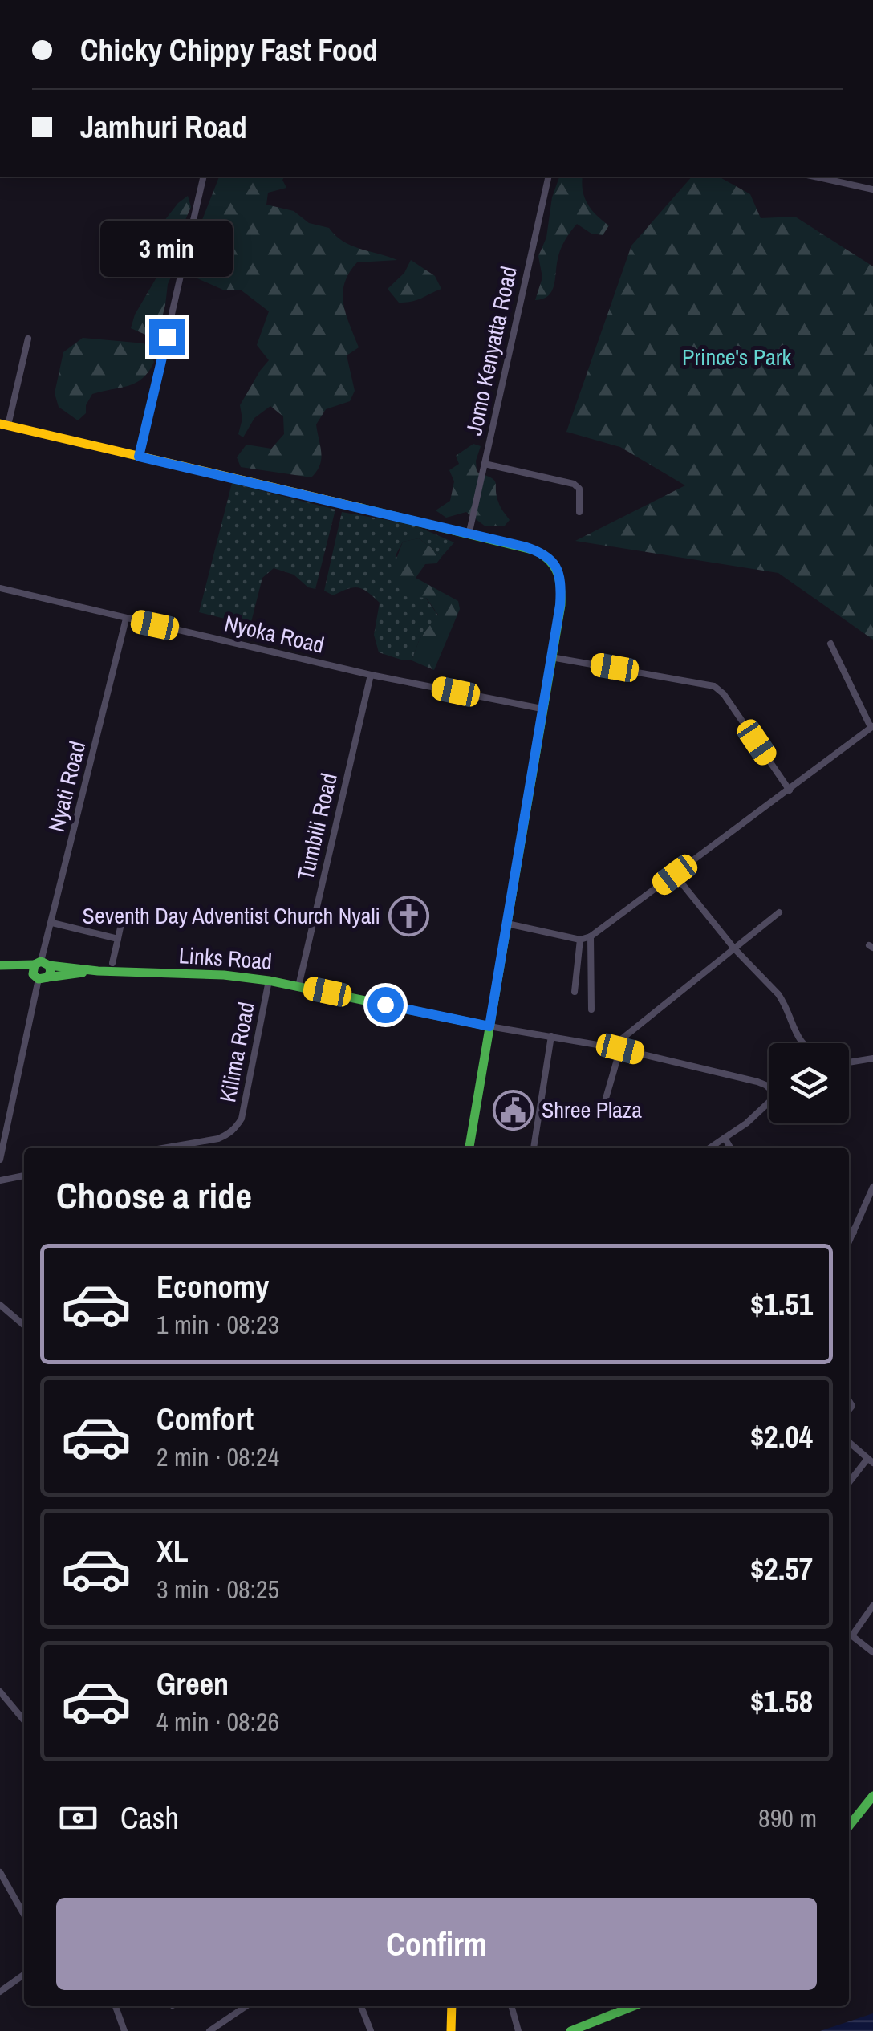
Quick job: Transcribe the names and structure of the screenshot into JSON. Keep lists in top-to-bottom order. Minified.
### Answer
{"streets":{"main road":["Links Road"],"street":["Jomo Kenyatta Road","Nyoka Road","Nyati Road","Tumbili Road","Kilima Road"]},"crossings":[["Nyoka Road","Nyati Road"],["Nyoka Road","Tumbili Road"],["Nyati Road","Links Road"],["Tumbili Road","Links Road"],["Links Road","Kilima Road"]],"parks":["Prince's Park"],"places":{"church":["Seventh Day Adventist Church Nyali"],"public building":["Shree Plaza"]},"page":{"banner":["Chicky Chippy Fast Food","Jamhuri Road"],"bubble":"3 min","heading":"Choose a ride","list":[{"name":"Economy","note":"1 min · 08:23","value":"$1.51"},{"name":"Comfort","note":"2 min · 08:24","value":"$2.04"},{"name":"XL","note":"3 min · 08:25","value":"$2.57"},{"name":"Green","note":"4 min · 08:26","value":"$1.58"}],"pay":["Cash","890 m"],"buttons":"Confirm"}}
